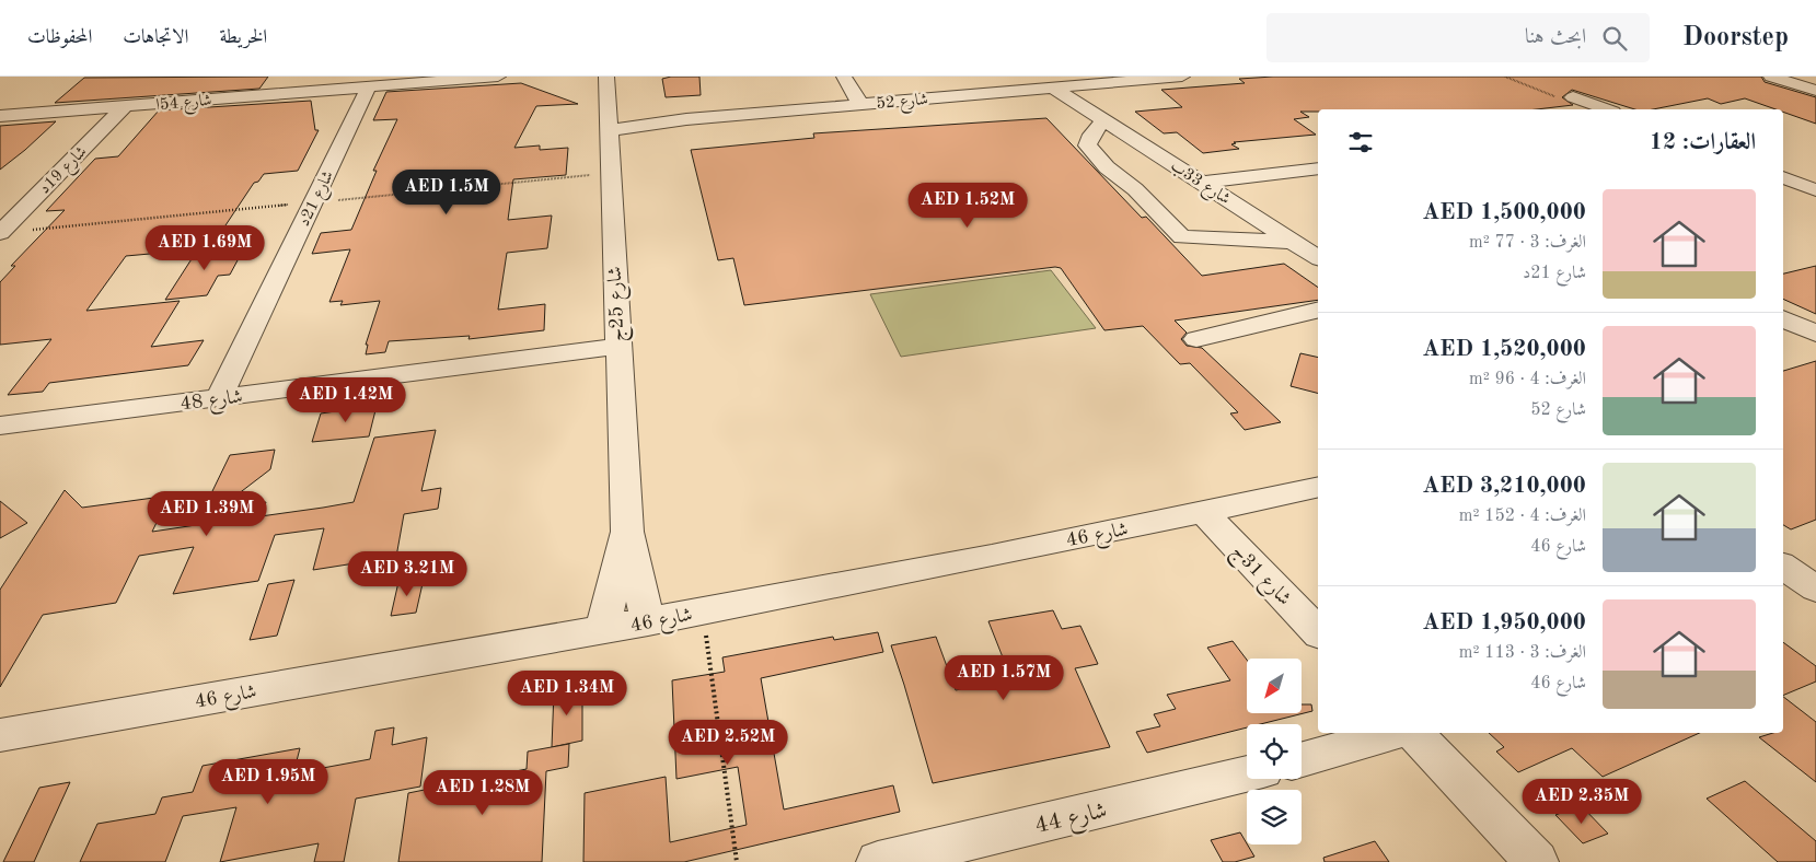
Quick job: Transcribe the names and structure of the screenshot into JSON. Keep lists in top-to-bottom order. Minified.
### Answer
{"streets":{"street":["شارع 52","شارع 54ا","شارع 19د","شارع 33ب","شارع 21د","شارع 25ج","شارع 48","شارع 46","شارع 31ج","شارع 44"]},"crossings":[["شارع 52","شارع 33ب"],["شارع 52","شارع 25ج"],["شارع 54ا","شارع 19د"],["شارع 54ا","شارع 21د"],["شارع 21د","شارع 48"],["شارع 25ج","شارع 48"],["شارع 25ج","شارع 46"],["شارع 46","شارع 31ج"]],"north":"bottom left","page":{"header":"Doorstep","search":"ابحث هنا","nav":["الخريطة","الاتجاهات","المحفوظات"],"heading":"العقارات: 12","price":["AED 1.5M","AED 1.52M","AED 1.69M","AED 1.42M","AED 1.39M","AED 3.21M","AED 1.57M","AED 1.34M","AED 2.52M","AED 1.95M","AED 1.28M","AED 2.35M"],"list":[{"name":"AED 1,500,000","note":"الغرف: 3 · 77 m² · شارع 21د"},{"name":"AED 1,520,000","note":"الغرف: 4 · 96 m² · شارع 52"},{"name":"AED 3,210,000","note":"الغرف: 4 · 152 m² · شارع 46"},{"name":"AED 1,950,000","note":"الغرف: 3 · 113 m² · شارع 46"}]}}
